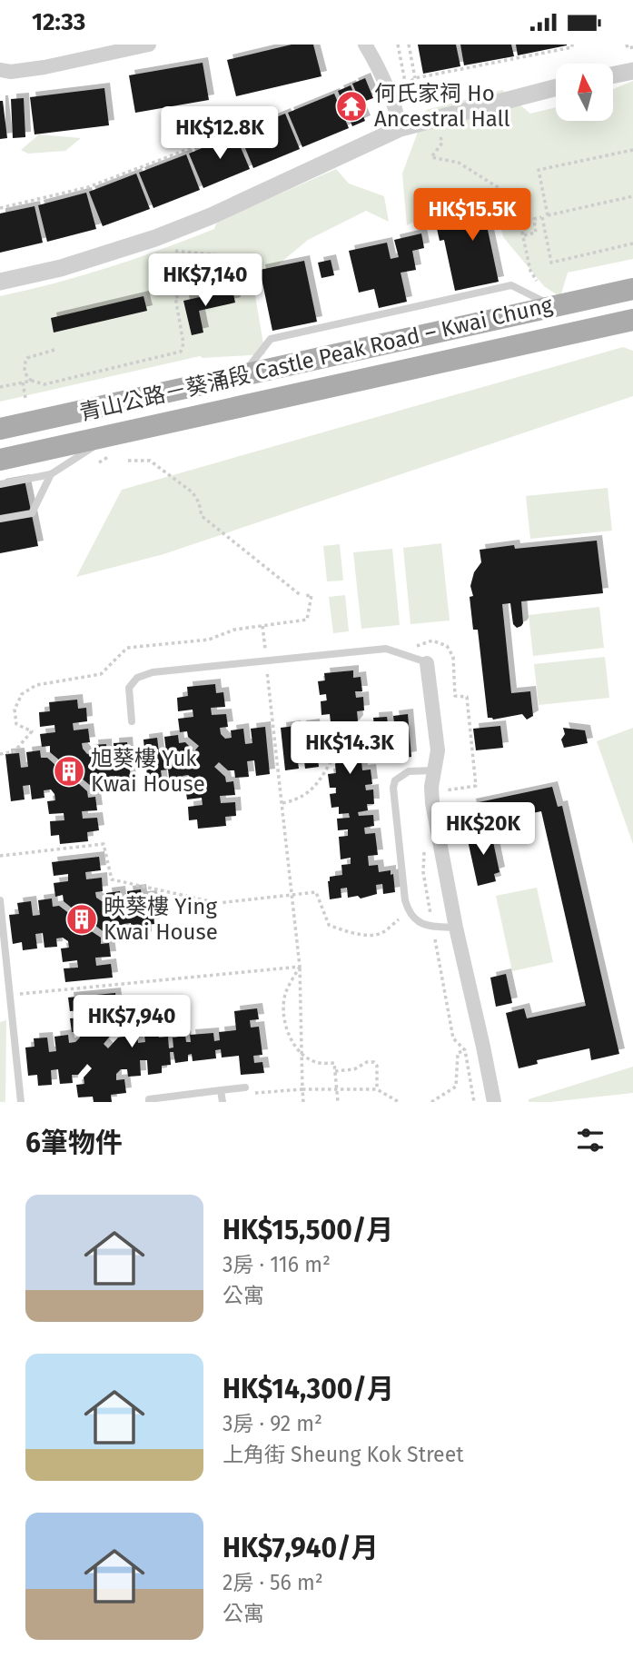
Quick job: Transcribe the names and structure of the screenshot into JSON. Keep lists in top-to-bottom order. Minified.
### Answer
{"streets":{"main road":["青山公路－葵涌段 Castle Peak Road – Kwai Chung"]},"places":{"temple":["何氏家祠 Ho Ancestral Hall"],"building":["旭葵樓 Yuk Kwai House","映葵樓 Ying Kwai House"]},"north":"top","page":{"status":"12:33","price":["HK$12.8K","HK$15.5K","HK$7,140","HK$14.3K","HK$20K","HK$7,940"],"heading":"6筆物件","list":[{"name":"HK$15,500/月","note":"3房 · 116 m² · 公寓"},{"name":"HK$14,300/月","note":"3房 · 92 m² · 上角街 Sheung Kok Street"},{"name":"HK$7,940/月","note":"2房 · 56 m² · 公寓"}]}}
